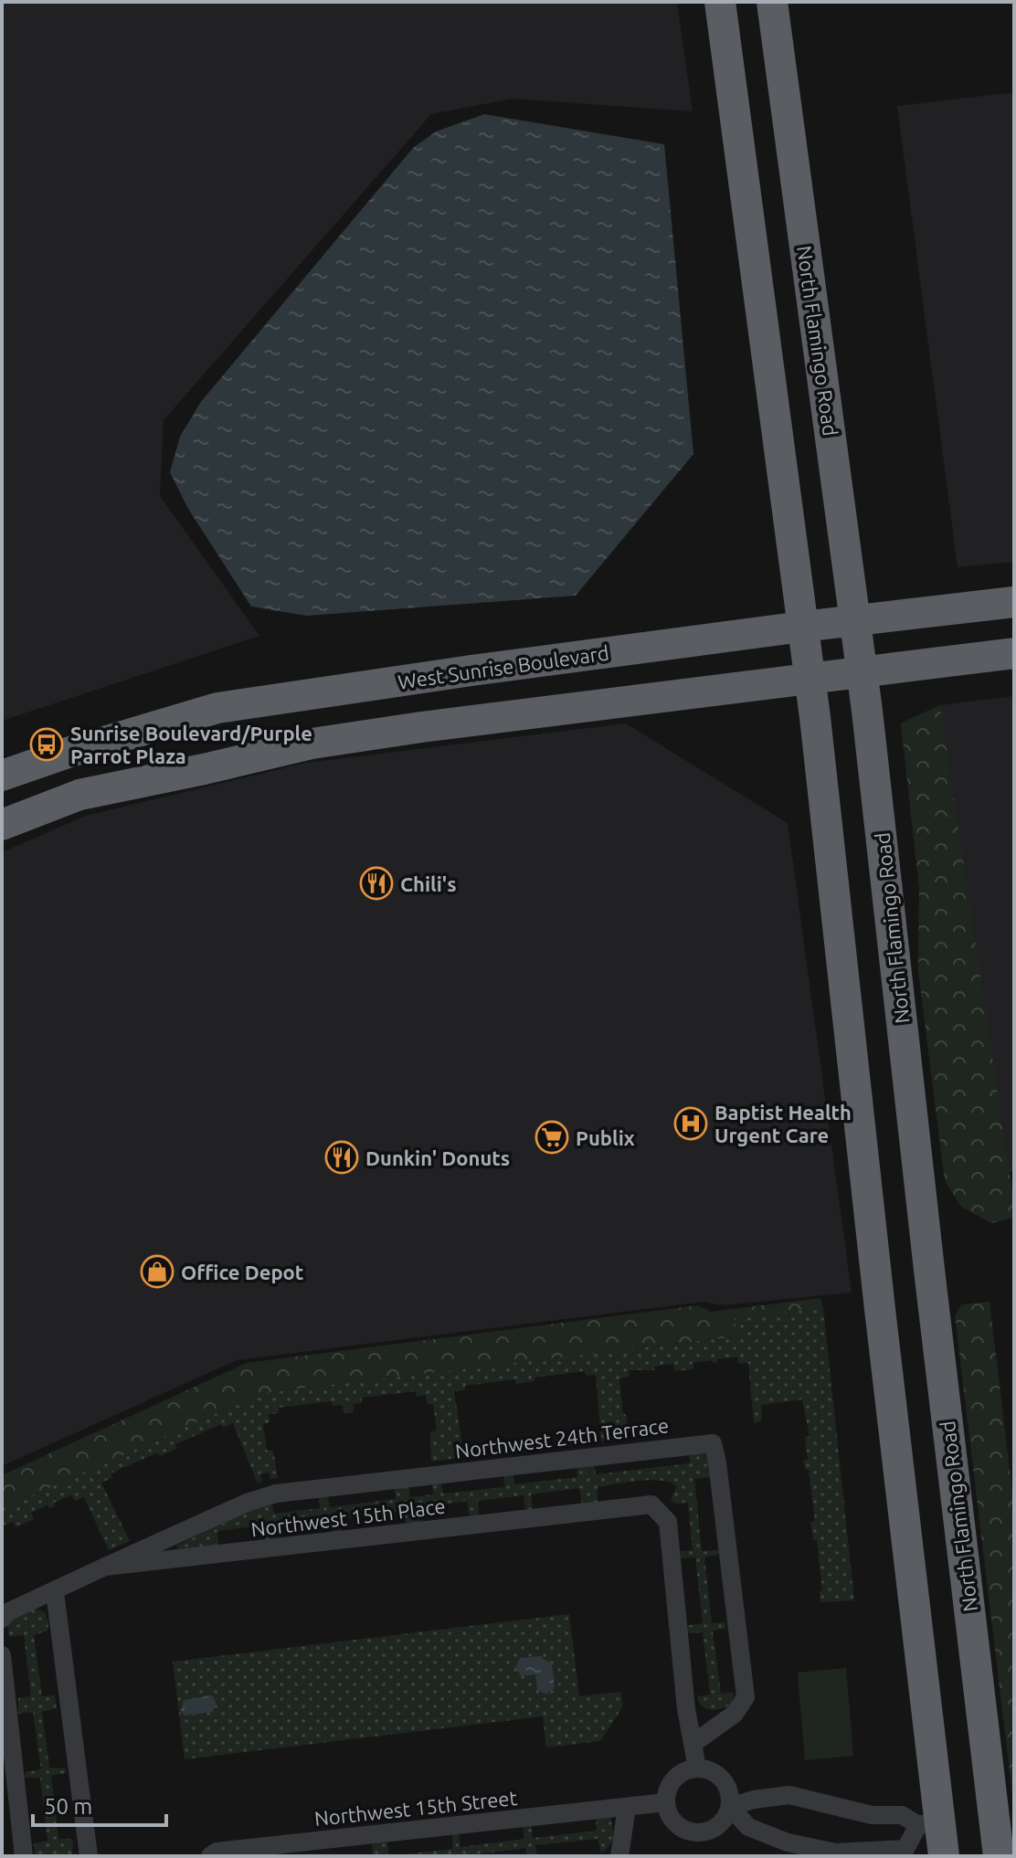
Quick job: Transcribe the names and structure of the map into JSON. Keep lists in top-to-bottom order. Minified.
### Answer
{"streets":{"highway":["North Flamingo Road","West Sunrise Boulevard"],"street":["Northwest 24th Terrace","Northwest 15th Place","Northwest 15th Street"]},"crossings":[["North Flamingo Road","West Sunrise Boulevard"],["Northwest 24th Terrace","Northwest 15th Place"]],"places":{"bus stop":["Sunrise Boulevard/Purple Parrot Plaza"],"restaurant":["Chili's","Dunkin' Donuts"],"hospital":["Baptist Health Urgent Care"],"supermarket":["Publix"],"shop":["Office Depot"]},"scale_bar":"50 m"}
